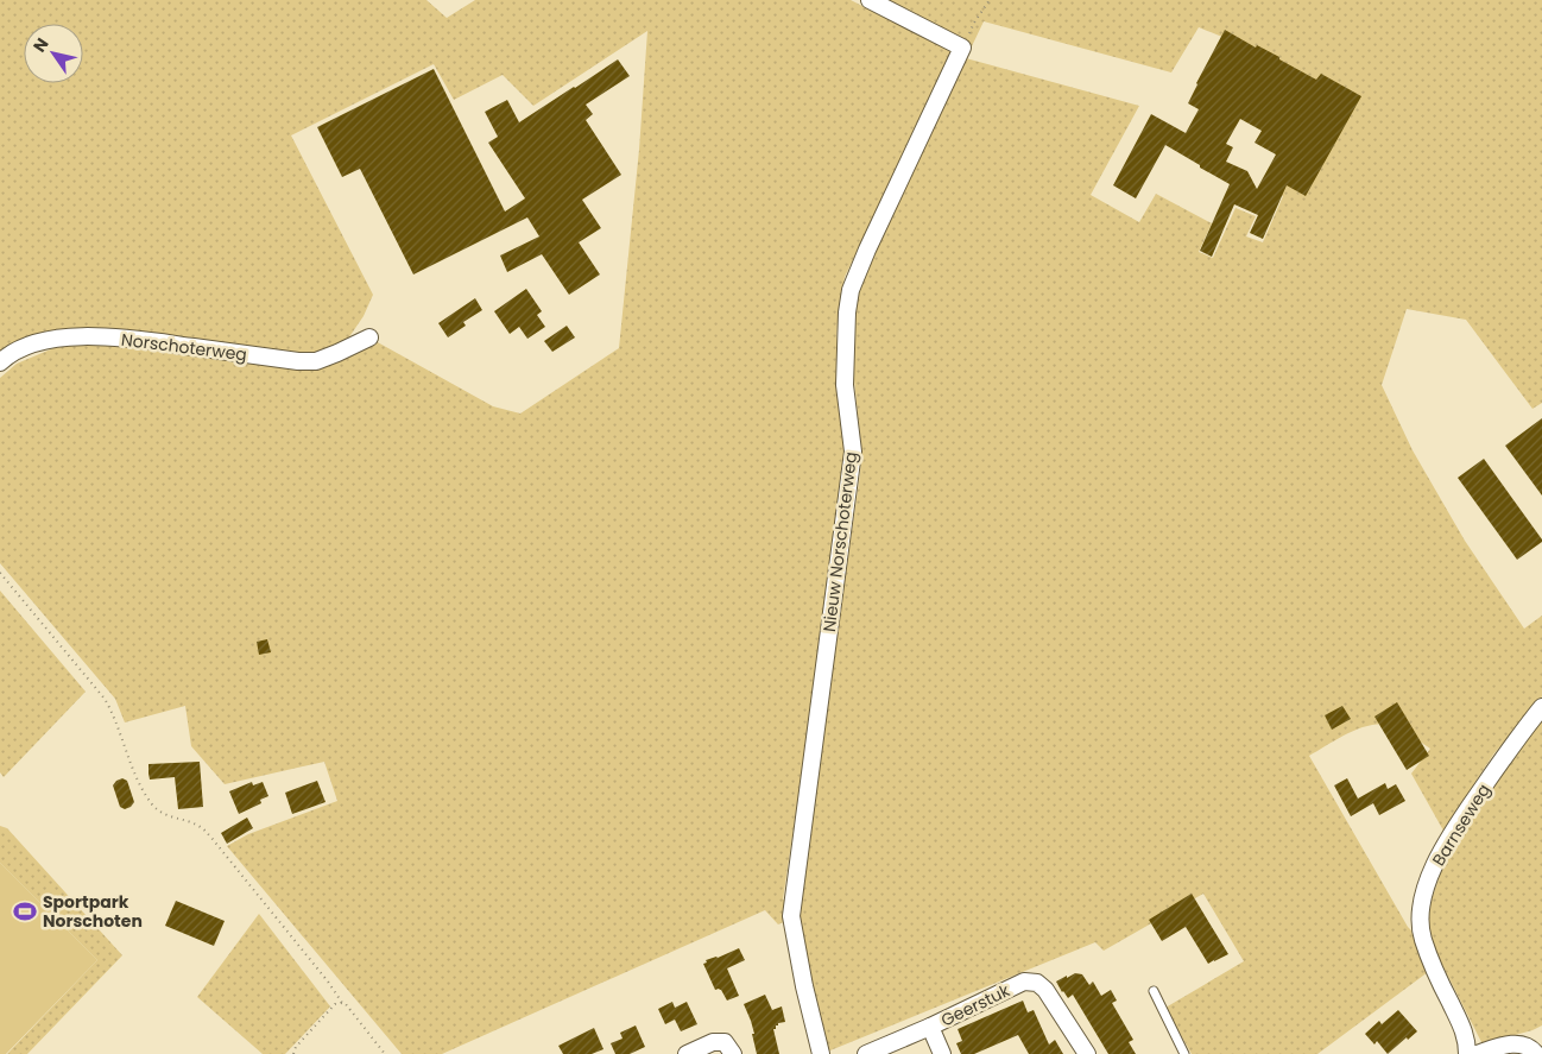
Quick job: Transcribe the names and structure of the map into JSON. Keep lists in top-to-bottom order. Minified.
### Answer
{"streets":{"street":["Norschoterweg","Nieuw Norschoterweg","Barnseweg","Geerstuk"]},"places":{"sports":["Sportpark Norschoten"]},"north":"top left"}
